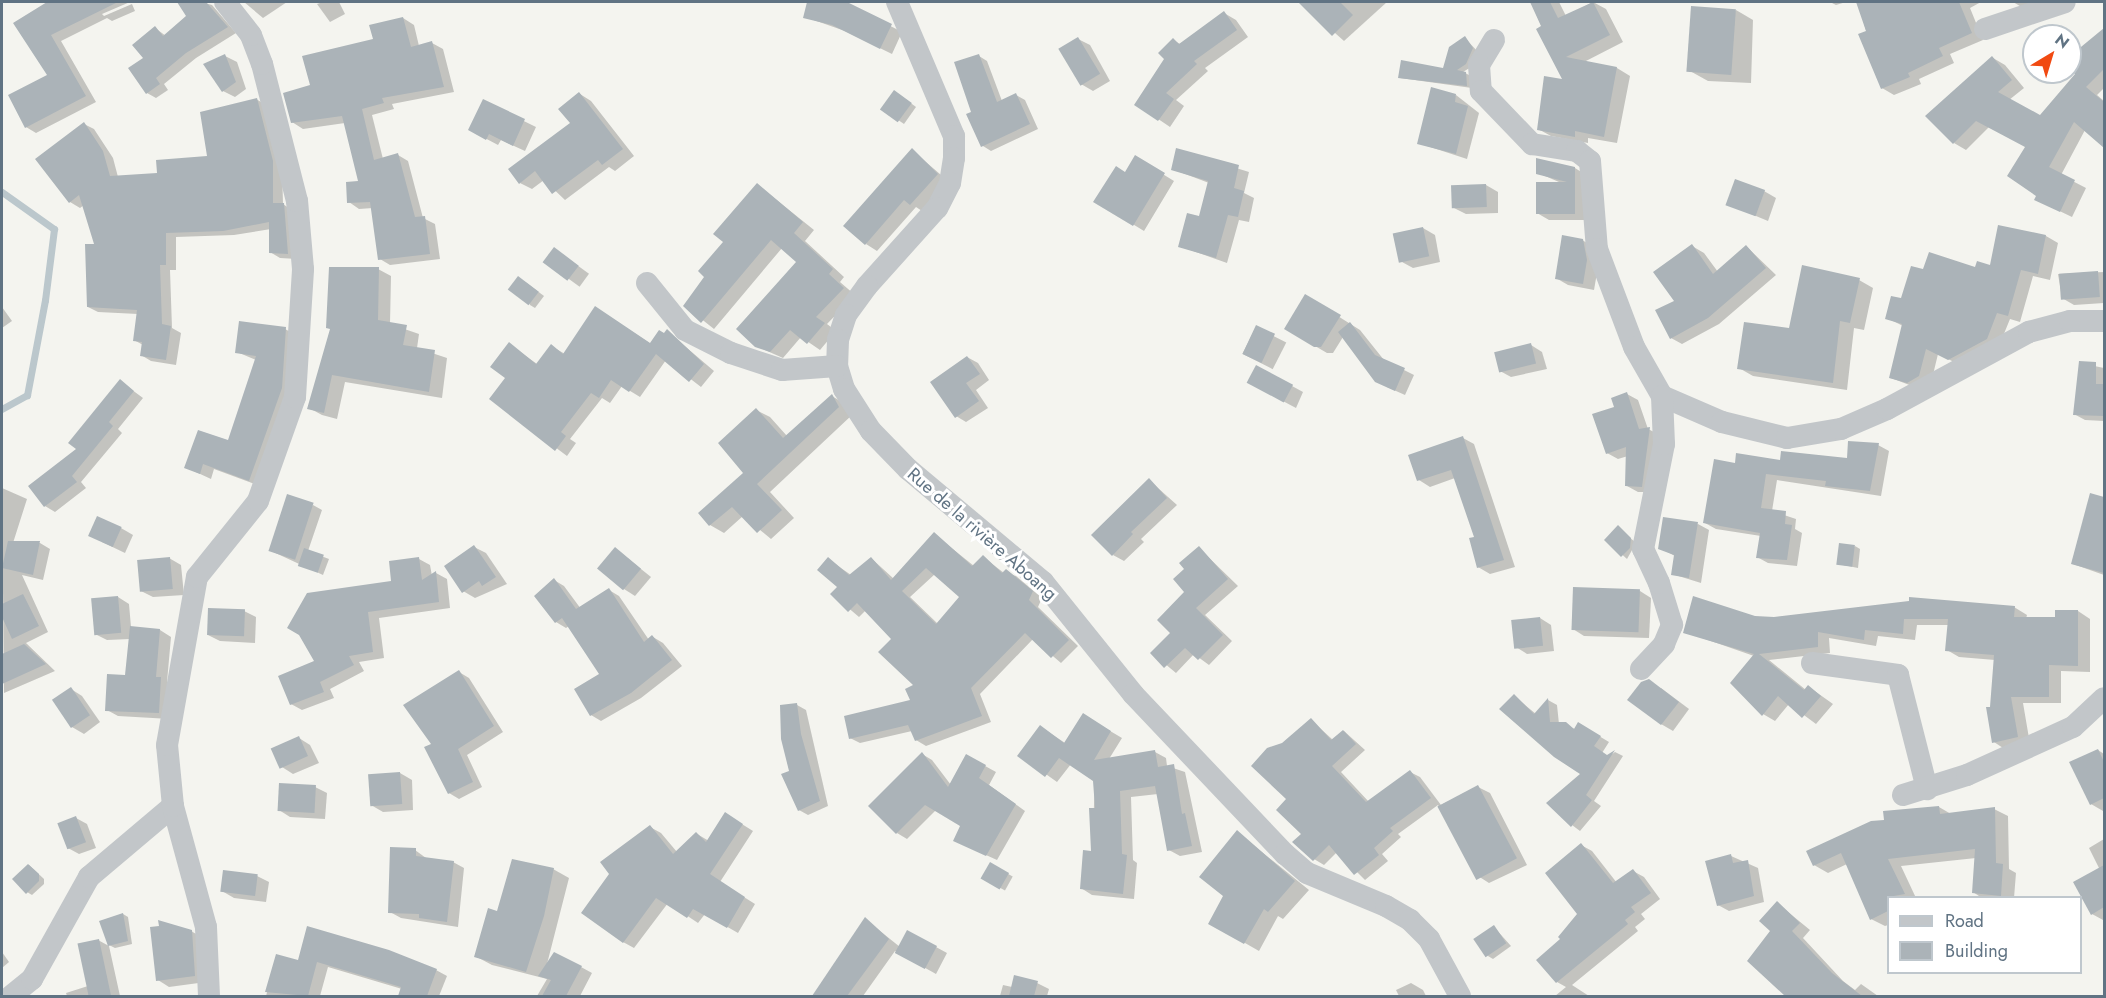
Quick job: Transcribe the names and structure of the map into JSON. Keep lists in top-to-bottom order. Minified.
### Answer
{"streets":{"street":["Rue de la rivière Aboang"]},"legend":["Road","Building"],"north":"top right"}
